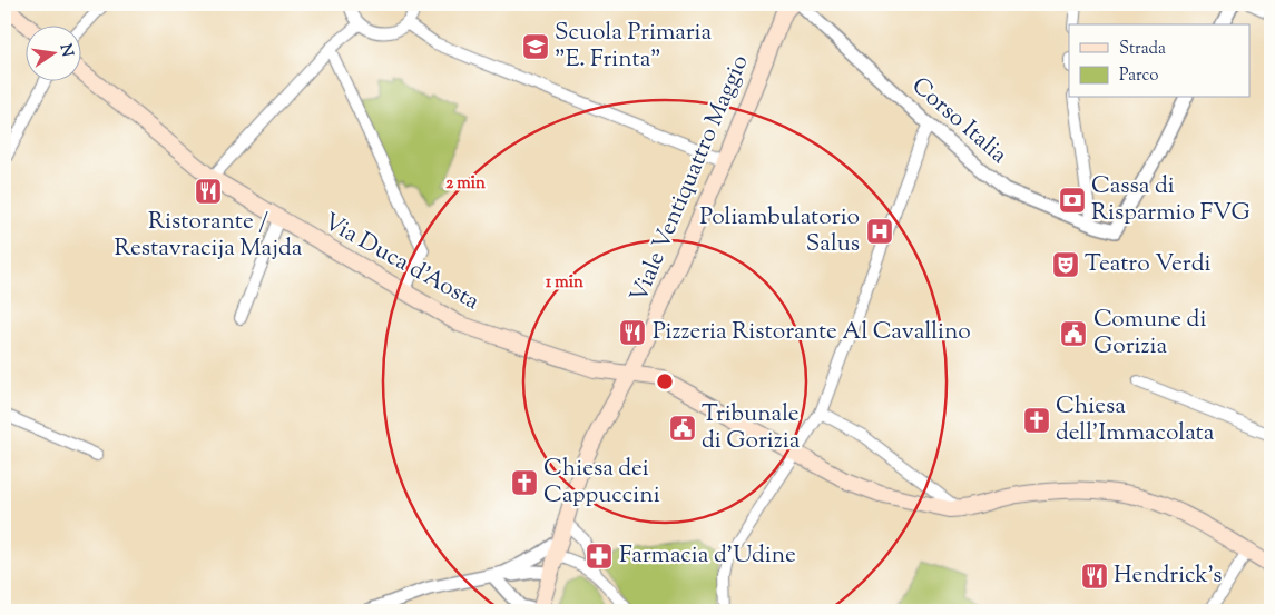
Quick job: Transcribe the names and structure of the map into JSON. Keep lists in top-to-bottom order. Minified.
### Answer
{"streets":{"main road":["Viale Ventiquattro Maggio","Via Duca d'Aosta"],"street":["Corso Italia"]},"crossings":[["Viale Ventiquattro Maggio","Via Duca d'Aosta"]],"places":{"school or university":["Scuola Primaria \"E. Frinta\""],"restaurant":["Ristorante / Restavracija Majda","Pizzeria Ristorante Al Cavallino","Hendrick's"],"bank":["Cassa di Risparmio FVG"],"hospital":["Poliambulatorio Salus"],"theatre":["Teatro Verdi"],"public building":["Comune di Gorizia","Tribunale di Gorizia"],"church":["Chiesa dell'Immacolata","Chiesa dei Cappuccini"],"pharmacy":["Farmacia d'Udine"]},"legend":["Strada","Parco"],"north":"right","rings":["2 min","1 min"]}
